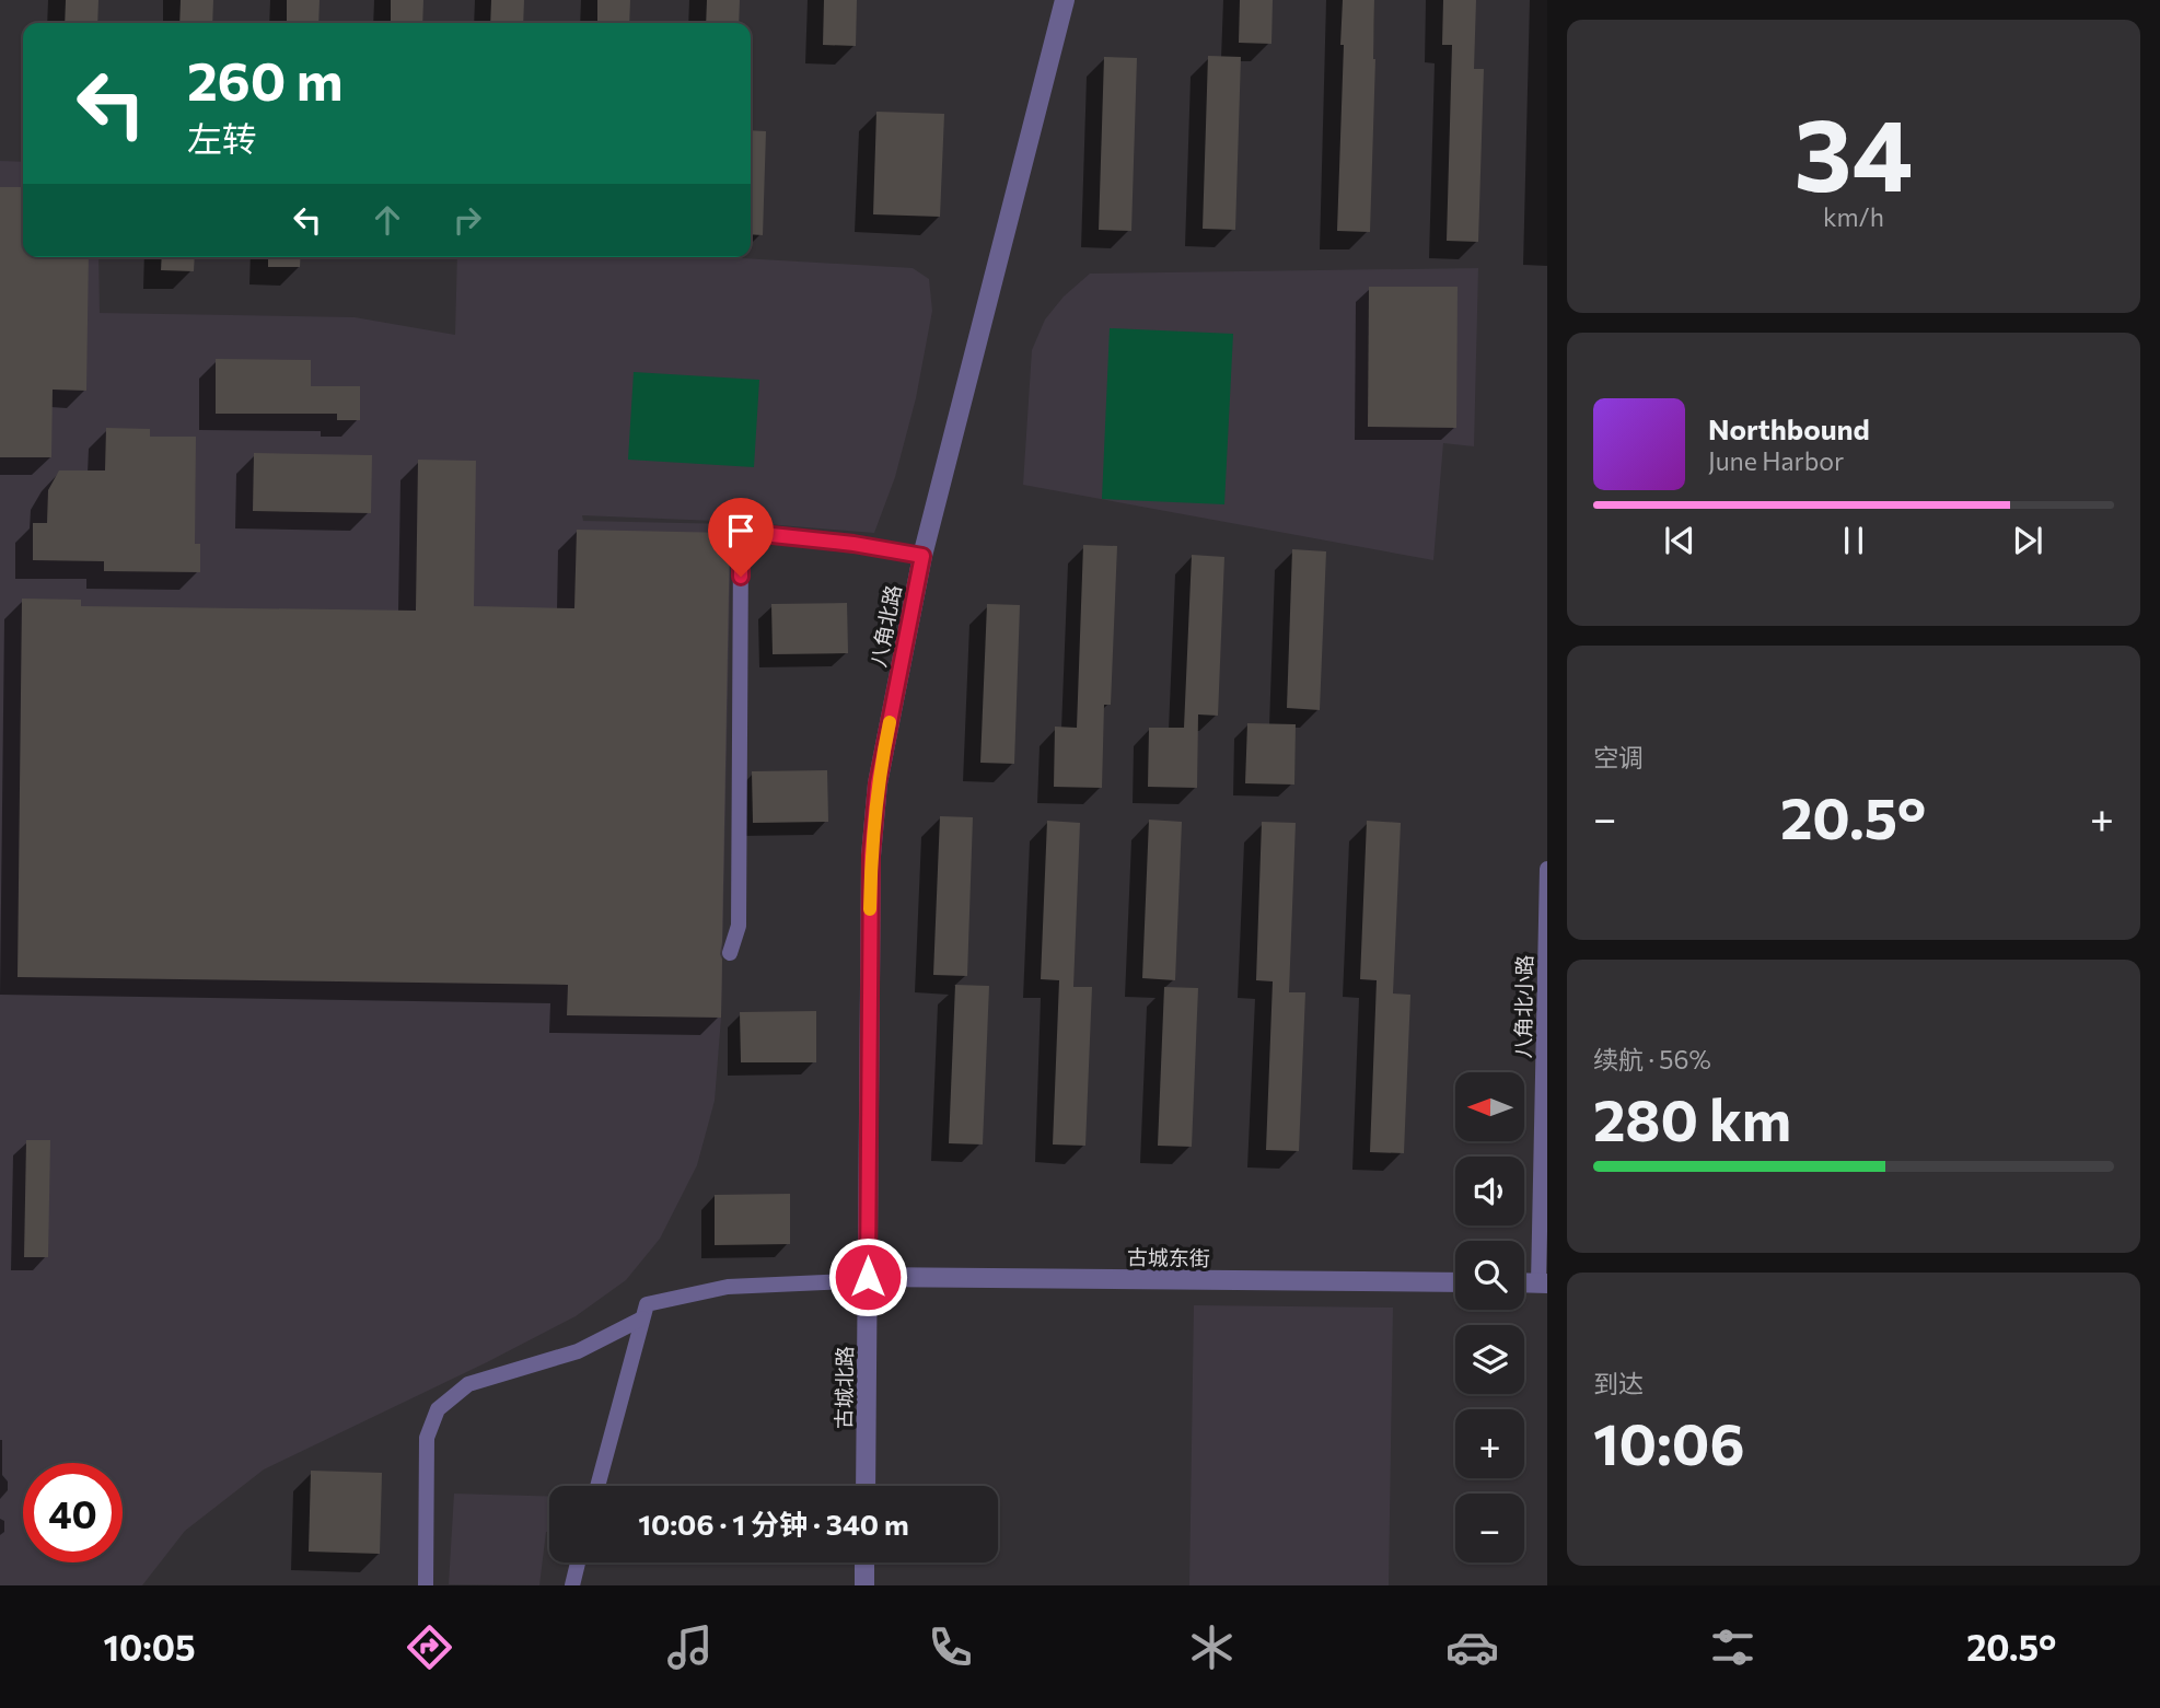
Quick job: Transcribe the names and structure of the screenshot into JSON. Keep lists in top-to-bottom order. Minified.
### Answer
{"streets":{"street":["八角北路","八角北小路","古城东街","古城北路"]},"crossings":[["八角北路","古城东街"],["八角北路","古城北路"],["古城东街","古城北路"]],"north":"left","page":{"tile":[["34","km/h"],"空调",["续航 · 56%","280 km"],["到达","10:06"]],"turn":["260 m","左转"],"song":["Northbound","June Harbor"],"heat":["−","20.5°","+"],"map_buttons":["+","−"],"limit":"40","trip":"10:06 · 1 分钟 · 340 m","tabs":["10:05","20.5°"]}}
